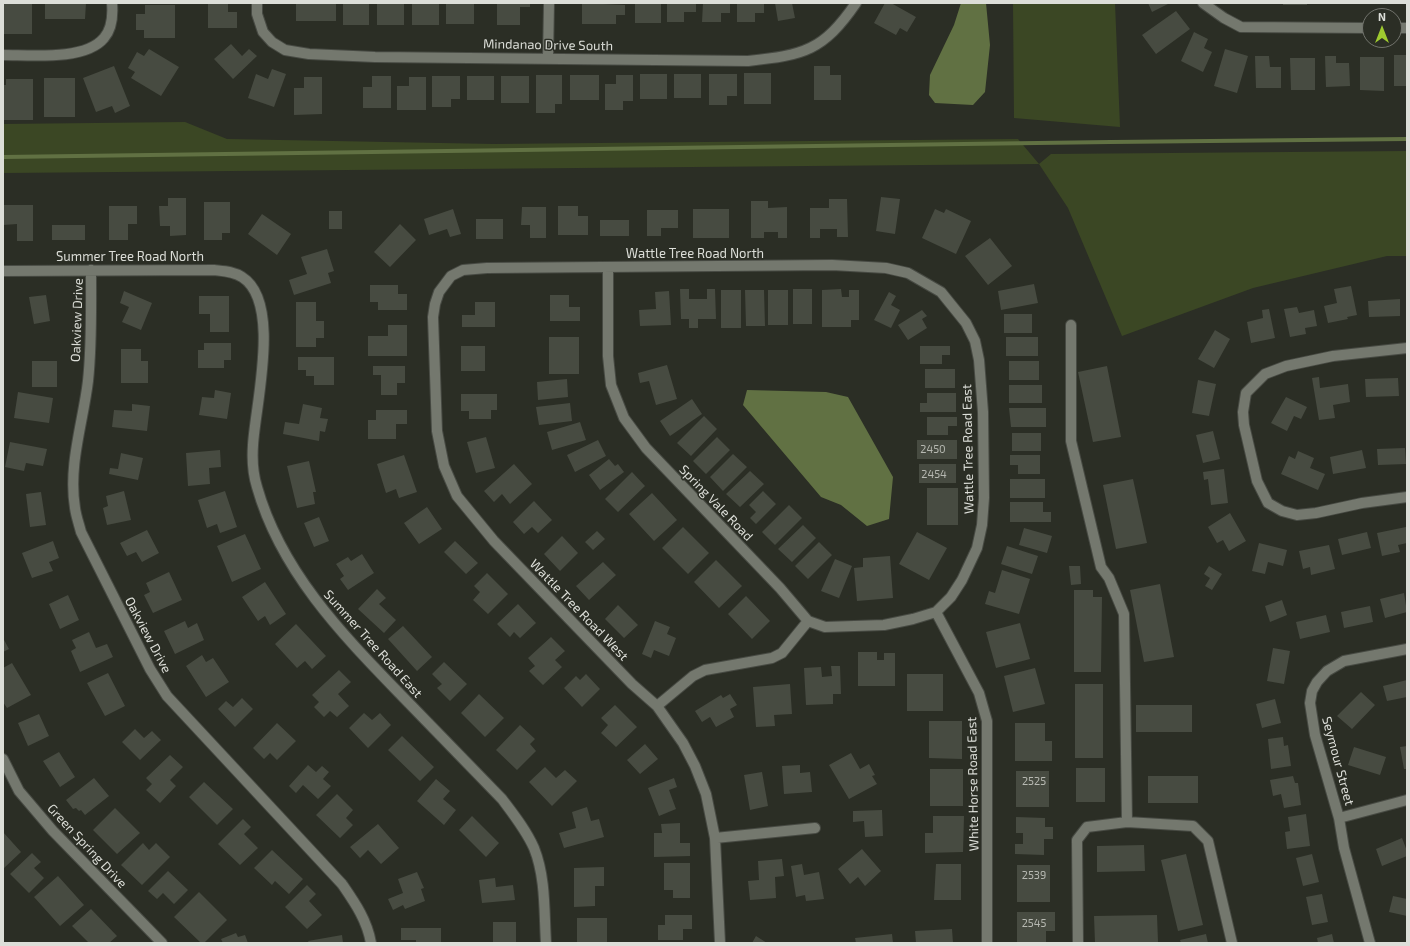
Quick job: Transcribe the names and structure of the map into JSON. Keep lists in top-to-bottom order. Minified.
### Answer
{"streets":{"street":["Mindanao Drive South","Wattle Tree Road North","Summer Tree Road North","Oakview Drive","Wattle Tree Road East","Spring Vale Road","Wattle Tree Road West","Summer Tree Road East","Seymour Street","White Horse Road East","Green Spring Drive"]},"crossings":[["Wattle Tree Road North","Wattle Tree Road East"],["Wattle Tree Road North","Spring Vale Road"],["Wattle Tree Road North","Wattle Tree Road West"],["Summer Tree Road North","Oakview Drive"],["Summer Tree Road North","Summer Tree Road East"],["Wattle Tree Road East","White Horse Road East"]],"house_numbers":["2450","2454","2525","2539","2545"],"north":"top"}
